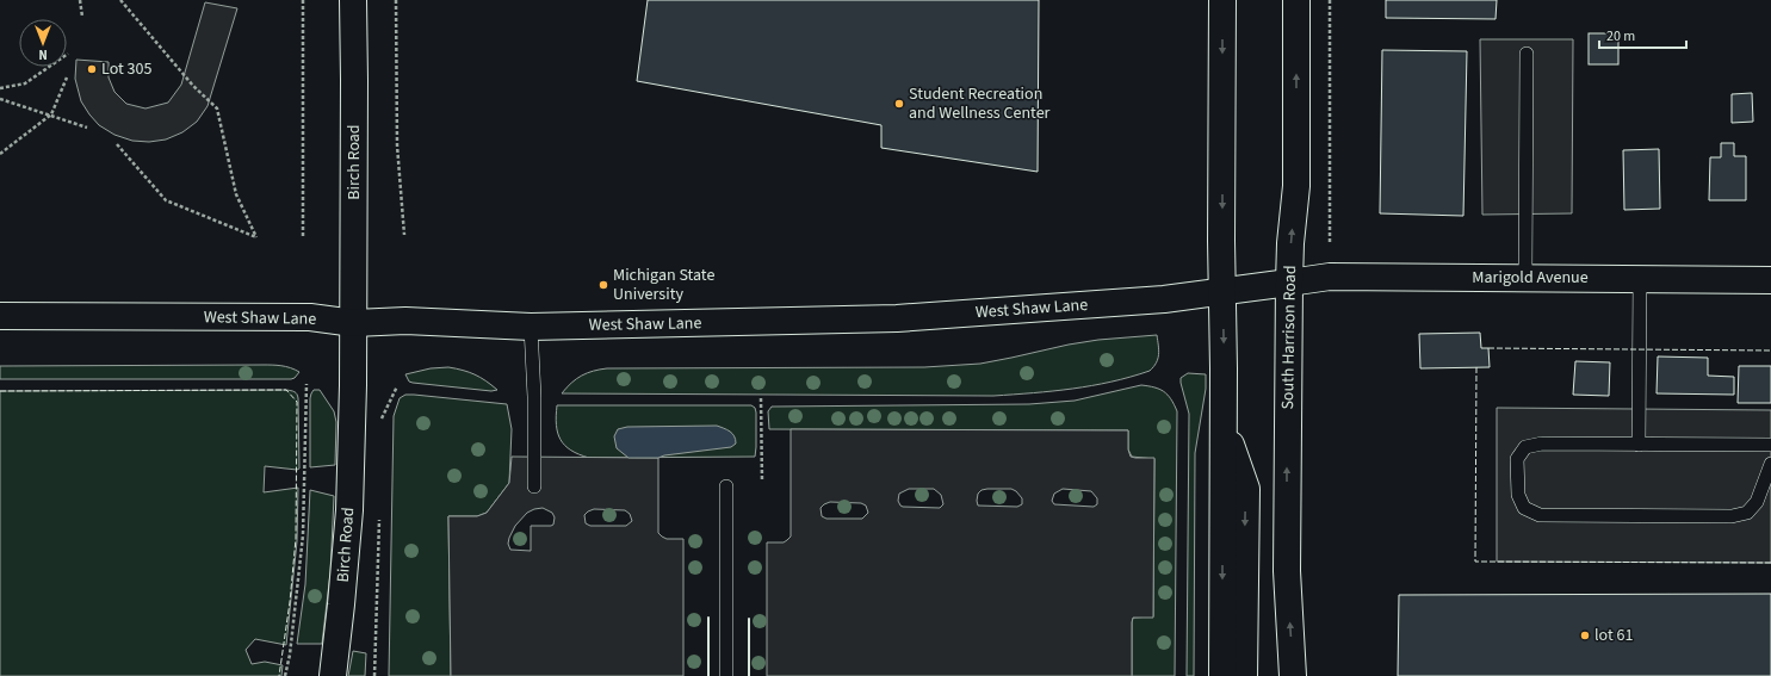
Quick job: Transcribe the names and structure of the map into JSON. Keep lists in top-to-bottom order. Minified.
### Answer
{"streets":{"street":["Birch Road","Marigold Avenue","West Shaw Lane","South Harrison Road"]},"crossings":[["Birch Road","West Shaw Lane"],["Marigold Avenue","West Shaw Lane"],["Marigold Avenue","South Harrison Road"],["West Shaw Lane","South Harrison Road"]],"places":["Lot 305","Student Recreation and Wellness Center","Michigan State University","lot 61"],"scale_bar":"20 m","north":"bottom"}
